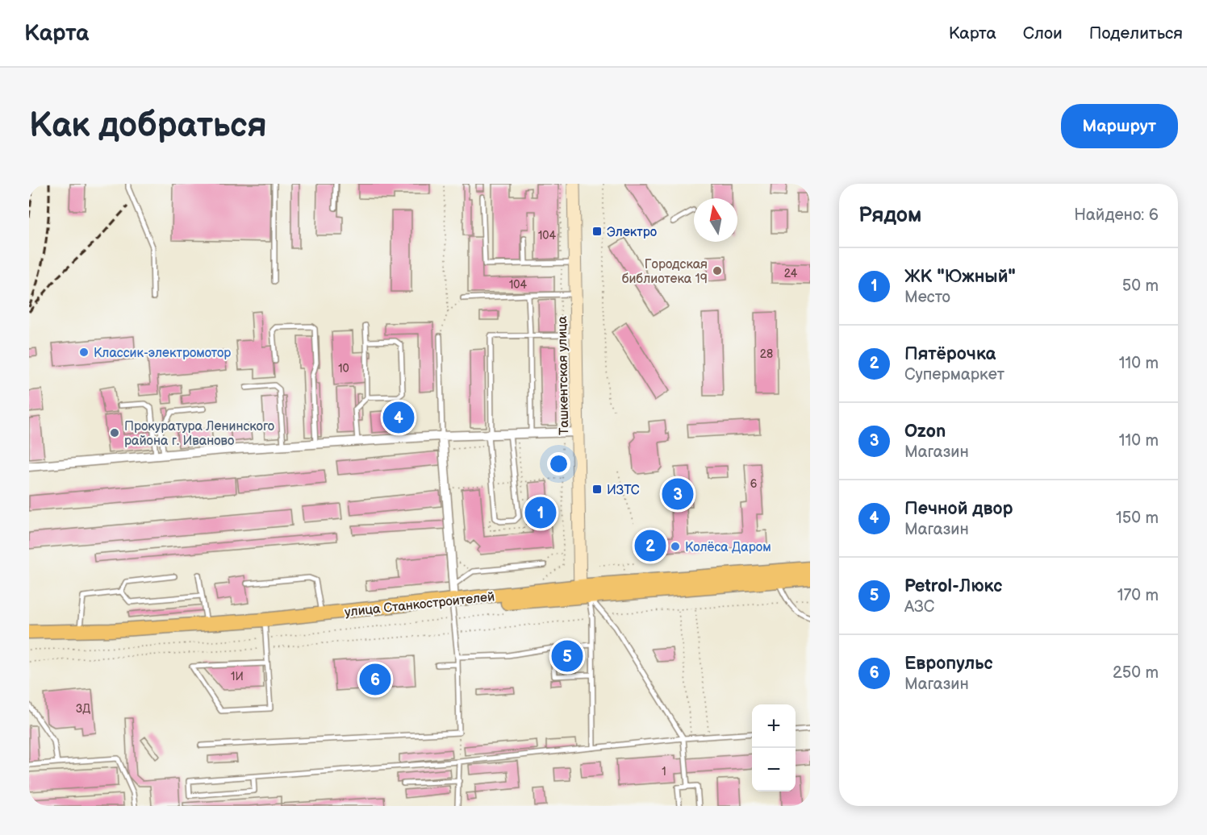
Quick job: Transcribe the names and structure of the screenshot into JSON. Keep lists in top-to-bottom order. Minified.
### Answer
{"streets":{"main road":["Ташкентская улица","улица Станкостроителей"]},"crossings":[["Ташкентская улица","улица Станкостроителей"]],"places":{"transit":["Электро","ИЗТС"],"other":["Городская библиотека 19","Классик-электромотор","Прокуратура Ленинского района г. Иваново","Колёса Даром"]},"house_numbers":["104","24","104","28","10","6","1И","3Д","1"],"north":"top","page":{"header":"Карта","nav":["Карта","Слои","Поделиться"],"buttons":"Маршрут","title":"Как добраться","heading":["Рядом","Найдено: 6"],"list":[{"mark":"1","name":"ЖК \"Южный\"","note":"Место","value":"50 m"},{"mark":"2","name":"Пятёрочка","note":"Супермаркет","value":"110 m"},{"mark":"3","name":"Ozon","note":"Магазин","value":"110 m"},{"mark":"4","name":"Печной двор","note":"Магазин","value":"150 m"},{"mark":"5","name":"Petrol-Люкс","note":"АЗС","value":"170 m"},{"mark":"6","name":"Европульс","note":"Магазин","value":"250 m"}],"pins":["4","3","1","2","5","6"],"map_buttons":["+","−"]}}
